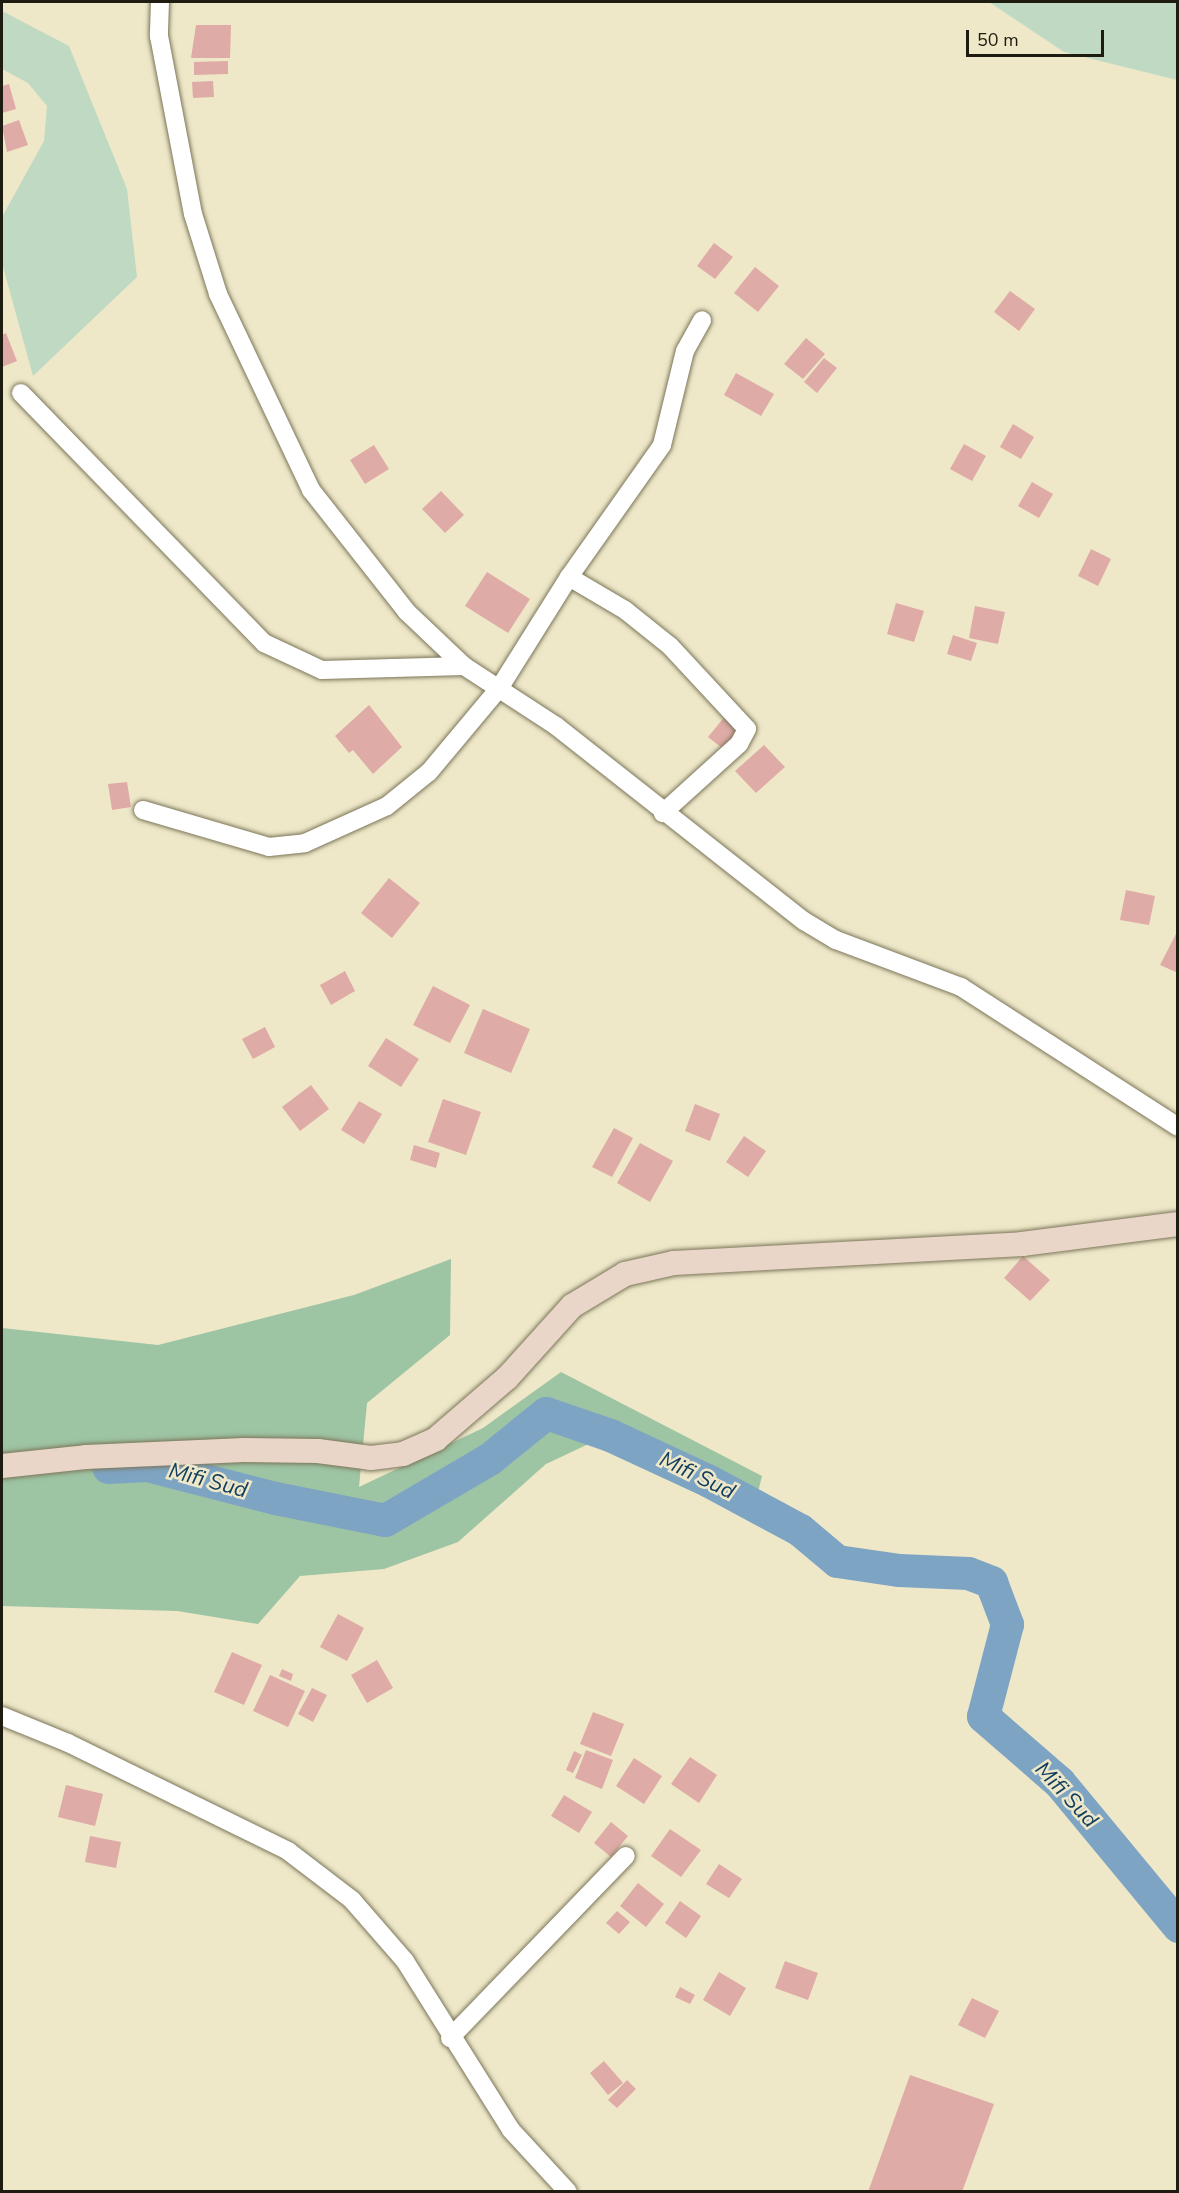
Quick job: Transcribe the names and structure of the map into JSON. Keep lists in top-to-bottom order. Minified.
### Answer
{"water":["Mifi Sud"],"scale_bar":"50 m"}
